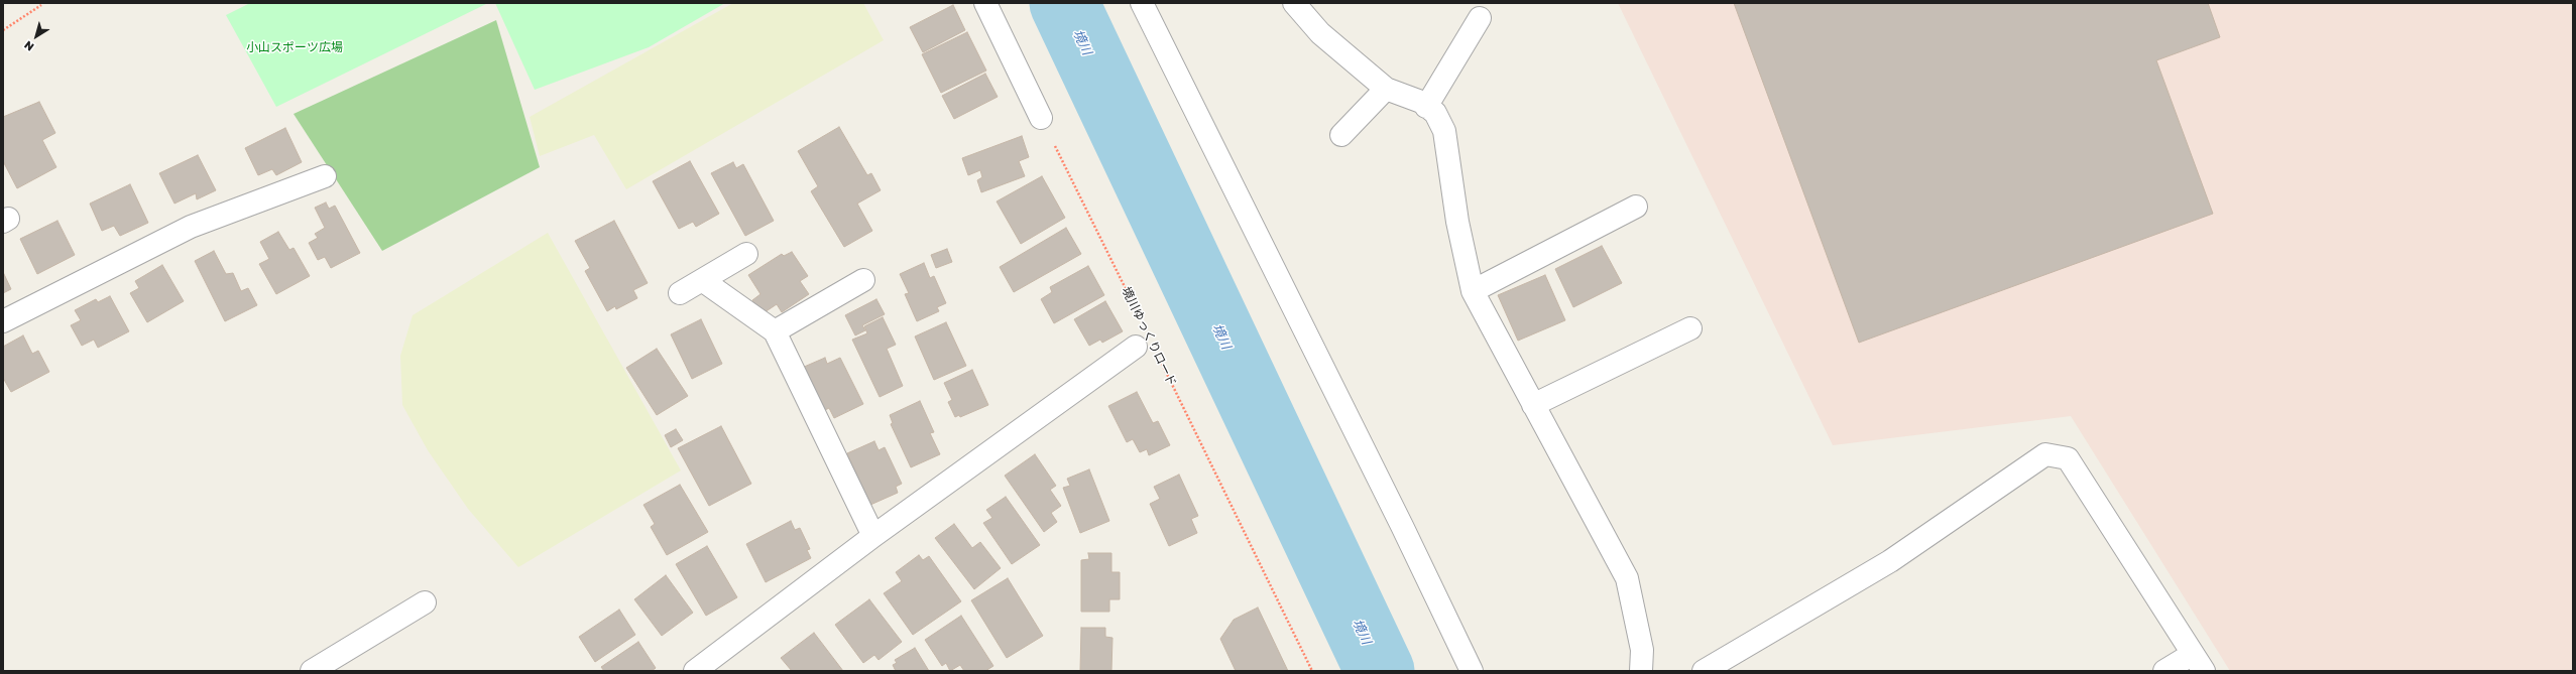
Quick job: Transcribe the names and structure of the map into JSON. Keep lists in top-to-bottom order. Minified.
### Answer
{"streets":{"path":["境川ゆっくりロード"]},"water":["境川"],"parks":["小山スポーツ広場"],"north":"bottom left"}
